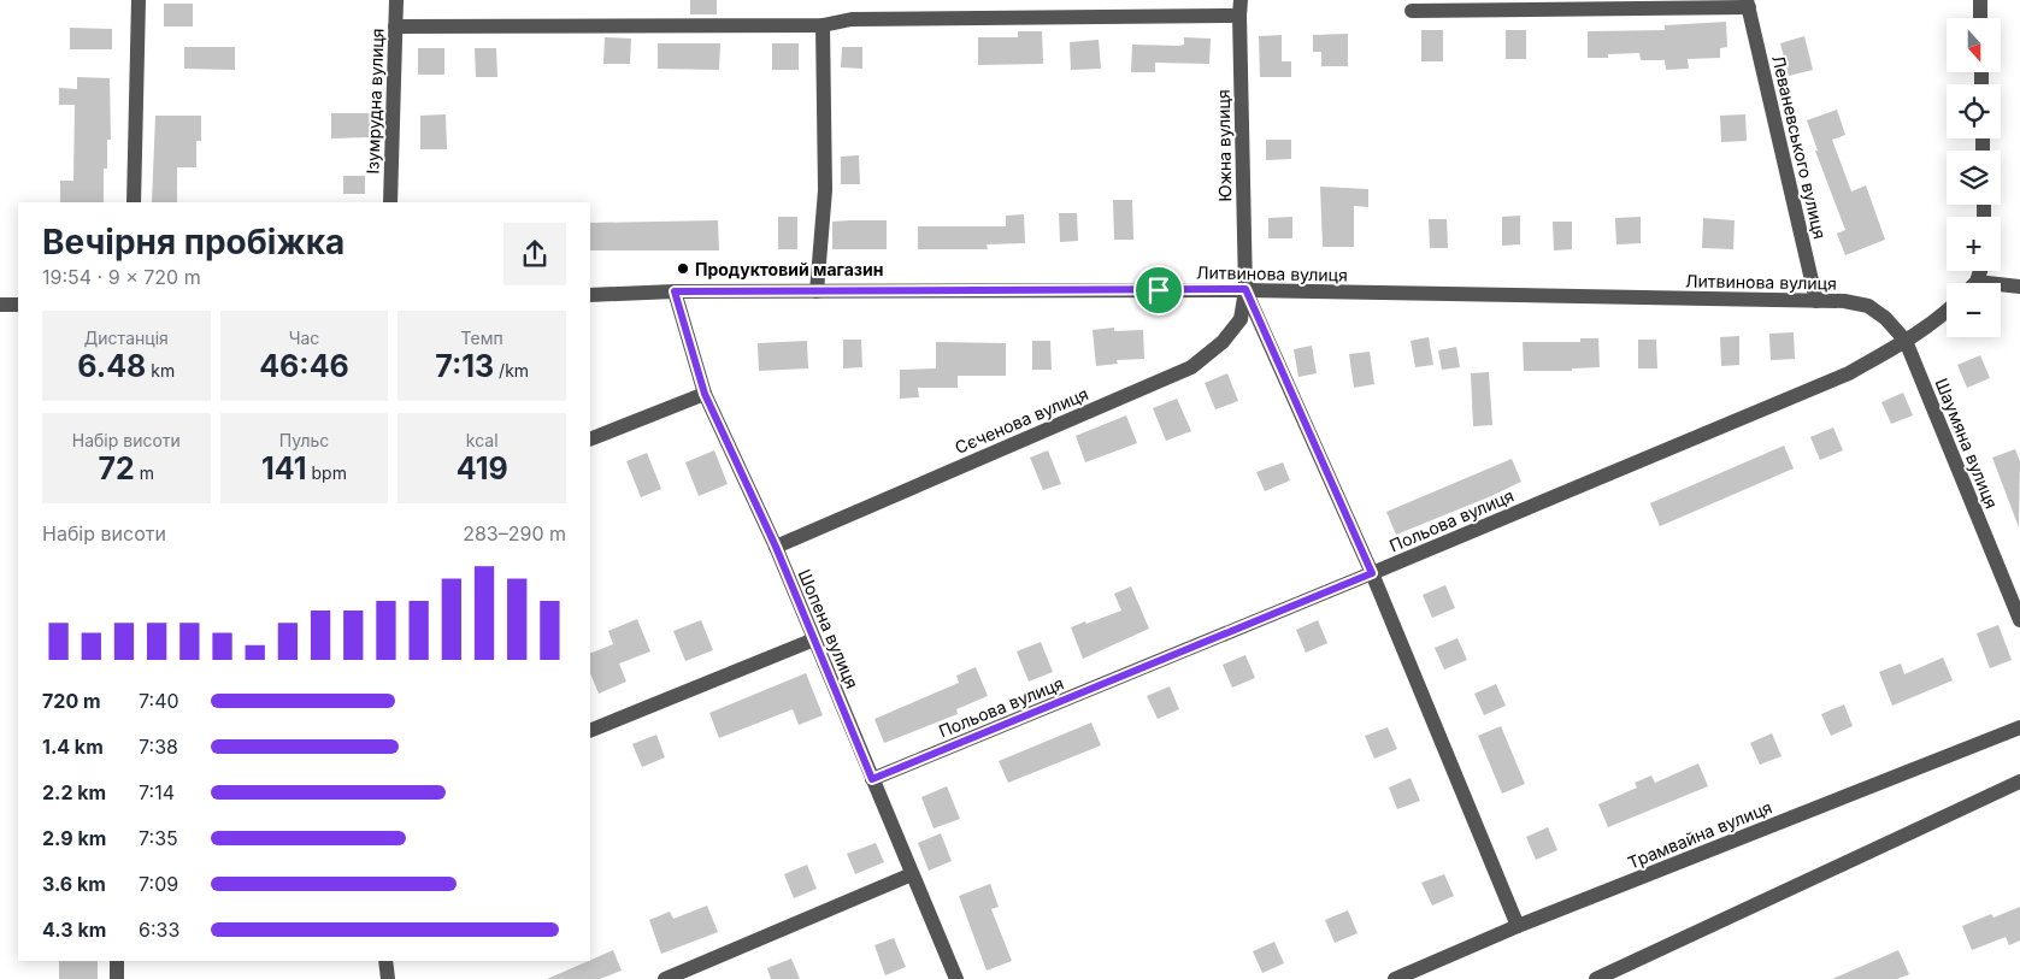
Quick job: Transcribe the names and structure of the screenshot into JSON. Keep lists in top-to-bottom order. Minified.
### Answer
{"streets":{"street":["Ізумрудна вулиця","Южна вулиця","Леваневського вулиця","Литвинова вулиця","Сєченова вулиця","Шаумяна вулиця","Польова вулиця","Шопена вулиця","Трамвайна вулиця"]},"crossings":[["Южна вулиця","Литвинова вулиця"],["Южна вулиця","Сєченова вулиця"],["Леваневського вулиця","Литвинова вулиця"],["Литвинова вулиця","Сєченова вулиця"],["Литвинова вулиця","Шаумяна вулиця"],["Литвинова вулиця","Польова вулиця"],["Литвинова вулиця","Шопена вулиця"],["Сєченова вулиця","Шопена вулиця"],["Шаумяна вулиця","Польова вулиця"],["Польова вулиця","Шопена вулиця"]],"places":["Продуктовий магазин"],"north":"bottom","page":{"map_buttons":["+","−"],"heading":["Вечірня пробіжка","19:54 · 9 × 720 m"],"stats":[["Дистанція","6.48 km"],["Час","46:46"],["Темп","7:13 /km"],["Набір висоти","72 m"],["Пульс","141 bpm"],["kcal","419"]],"chart":["Набір висоти","283–290 m"],"list":[{"name":"720 m","note":"7:40"},{"name":"1.4 km","note":"7:38"},{"name":"2.2 km","note":"7:14"},{"name":"2.9 km","note":"7:35"},{"name":"3.6 km","note":"7:09"},{"name":"4.3 km","note":"6:33"}]}}
